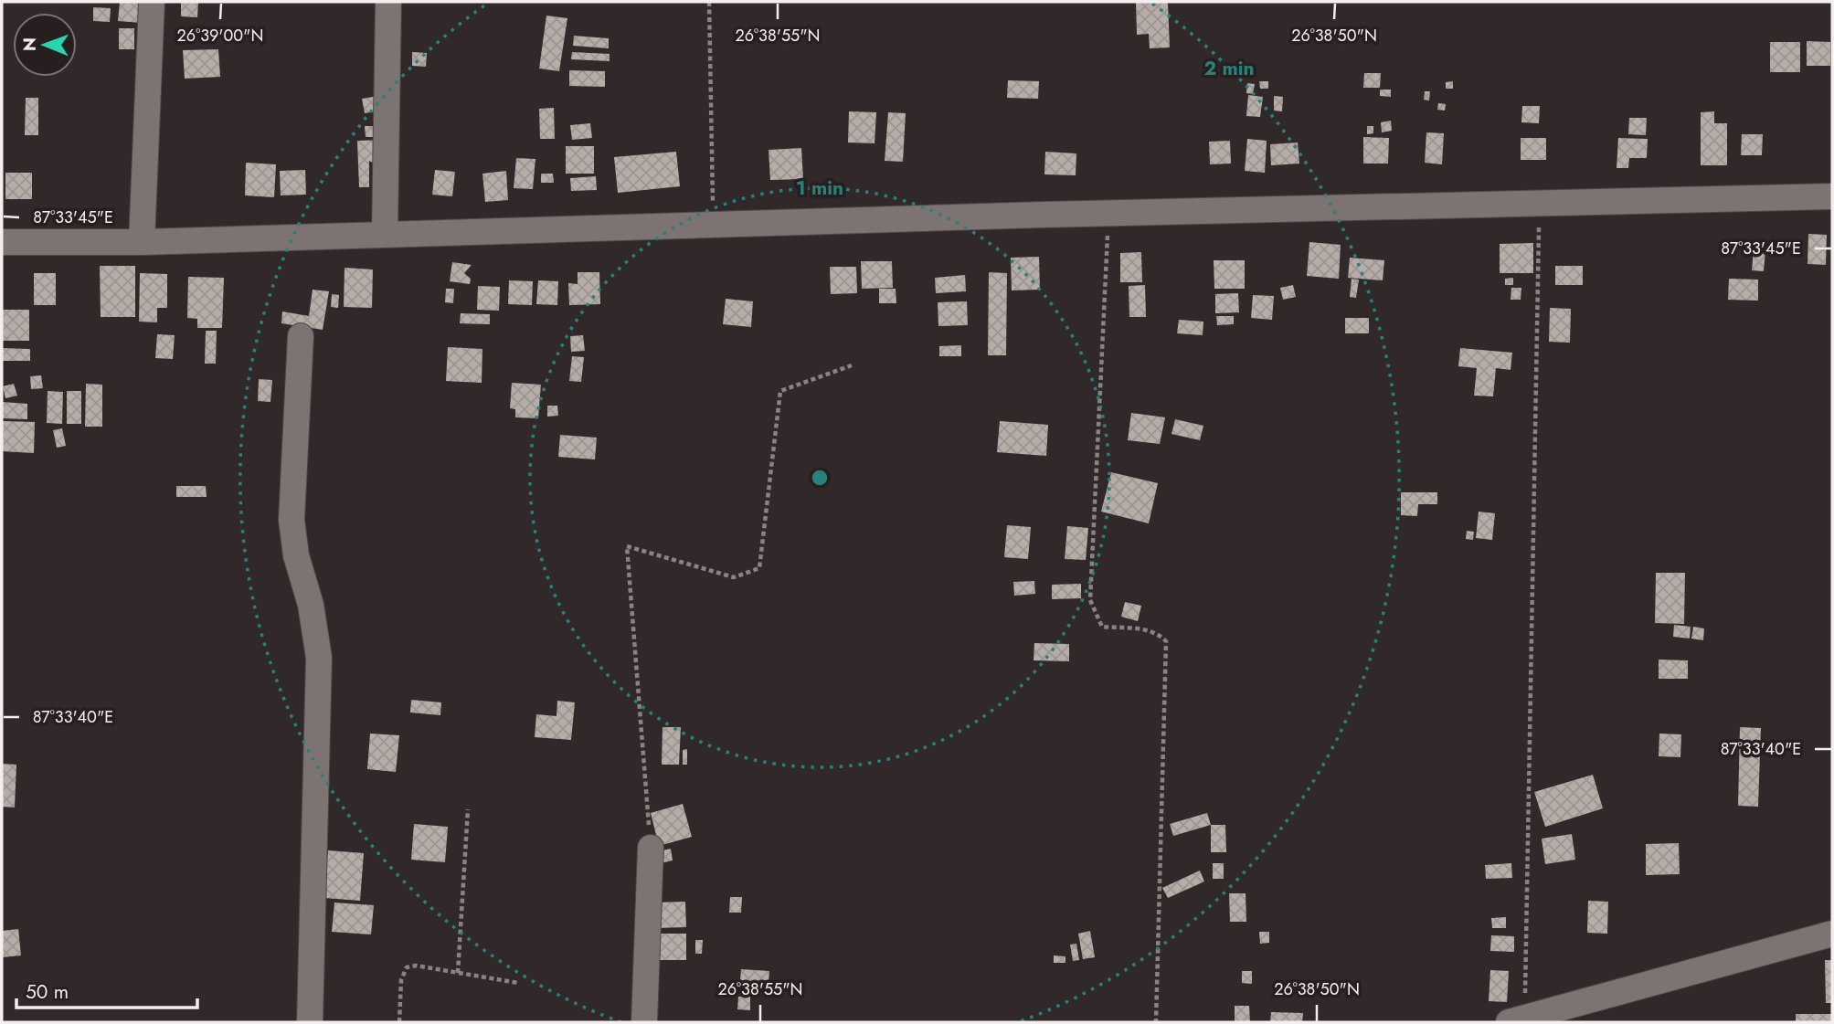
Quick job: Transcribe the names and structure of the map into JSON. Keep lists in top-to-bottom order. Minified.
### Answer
{"scale_bar":"50 m","north":"left","coordinates":["26°39'00\"N","26°38'55\"N","26°38'50\"N","87°33'45\"E","87°33'40\"E"],"rings":["2 min","1 min"]}
